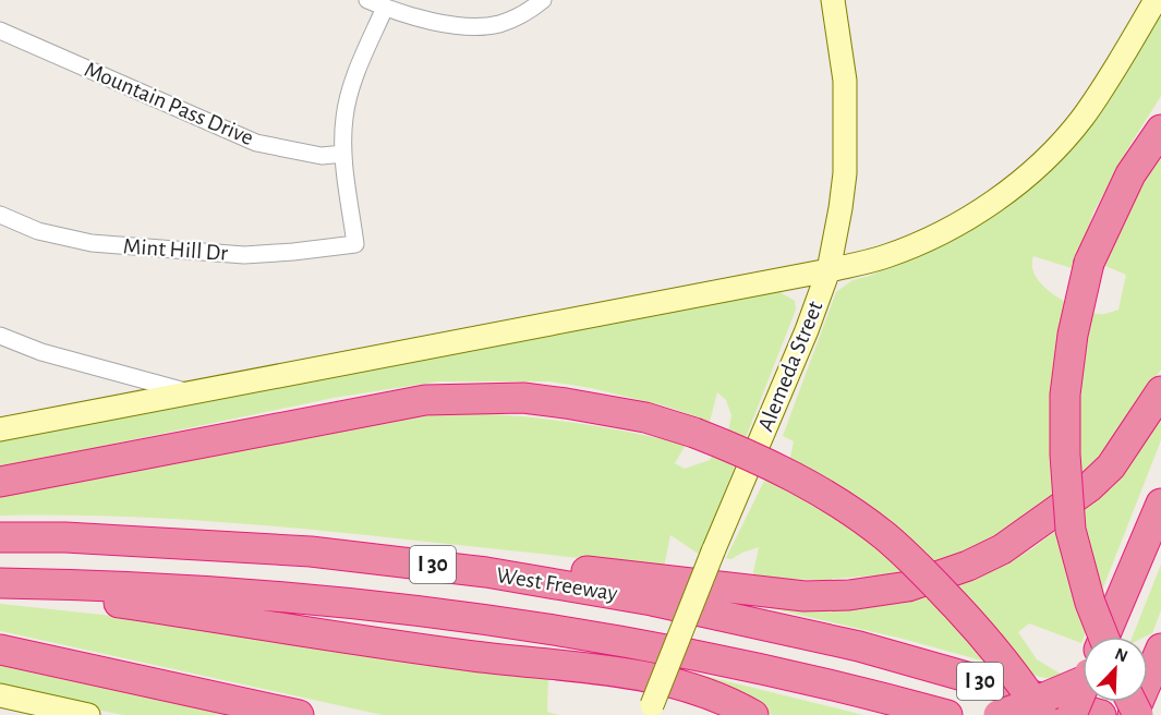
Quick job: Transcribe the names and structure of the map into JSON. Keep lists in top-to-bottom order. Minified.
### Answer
{"streets":{"highway":["I 30","West Freeway"],"main road":["Alemeda Street"],"street":["Mountain Pass Drive","Mint Hill Dr"]},"crossings":[["Mountain Pass Drive","Mint Hill Dr"]],"north":"top right"}
